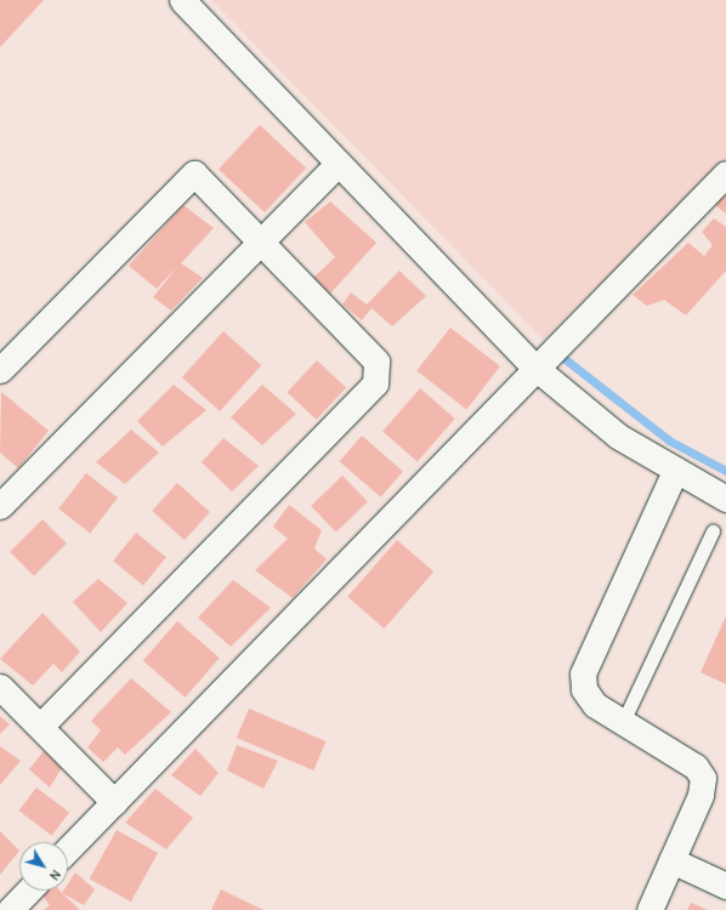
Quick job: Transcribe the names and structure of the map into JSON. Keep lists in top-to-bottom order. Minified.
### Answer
{"north":"bottom right"}
